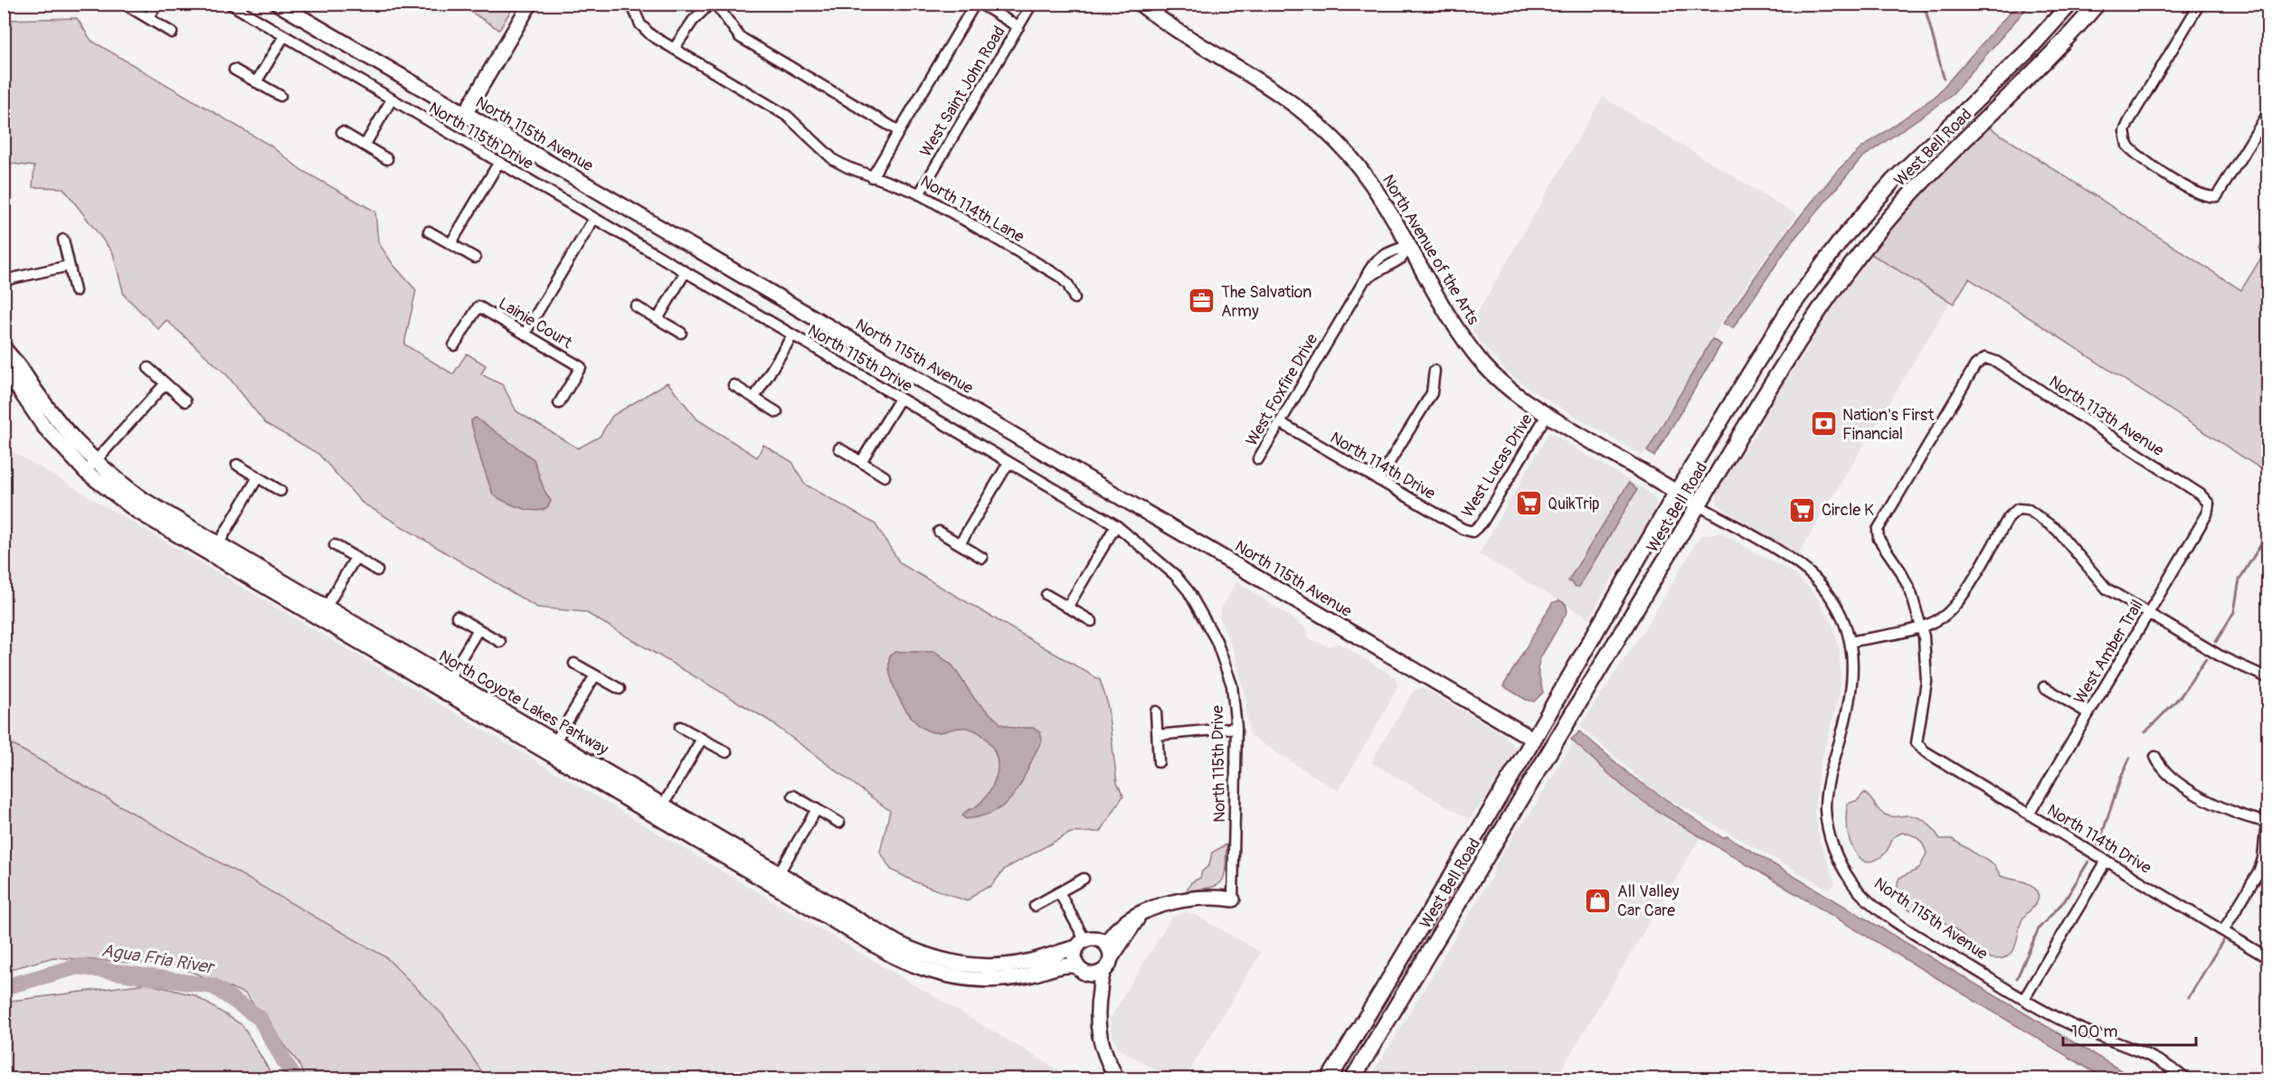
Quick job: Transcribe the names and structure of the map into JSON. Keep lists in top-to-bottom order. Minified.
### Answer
{"streets":{"main road":["West Bell Road"],"street":["West Saint John Road","North 115th Avenue","North 115th Drive","North 114th Lane","North Avenue of the Arts","Lainie Court","West Foxfire Drive","North 113th Avenue","North 114th Drive","West Lucas Drive","West Amber Trail","North Coyote Lakes Parkway"]},"crossings":[["West Saint John Road","North 114th Lane"],["North 115th Avenue","West Bell Road"],["North 115th Avenue","North Avenue of the Arts"],["West Bell Road","North Avenue of the Arts"],["North Avenue of the Arts","West Foxfire Drive"],["North Avenue of the Arts","West Lucas Drive"],["West Foxfire Drive","North 114th Drive"],["North 113th Avenue","North 114th Drive"],["North 113th Avenue","West Amber Trail"],["North 114th Drive","West Lucas Drive"],["North 114th Drive","West Amber Trail"]],"water":["Agua Fria River"],"places":{"office":["The Salvation Army"],"bank":["Nation's First Financial"],"supermarket":["QuikTrip","Circle K"],"shop":["All Valley Car Care"]},"scale_bar":"100 m"}
